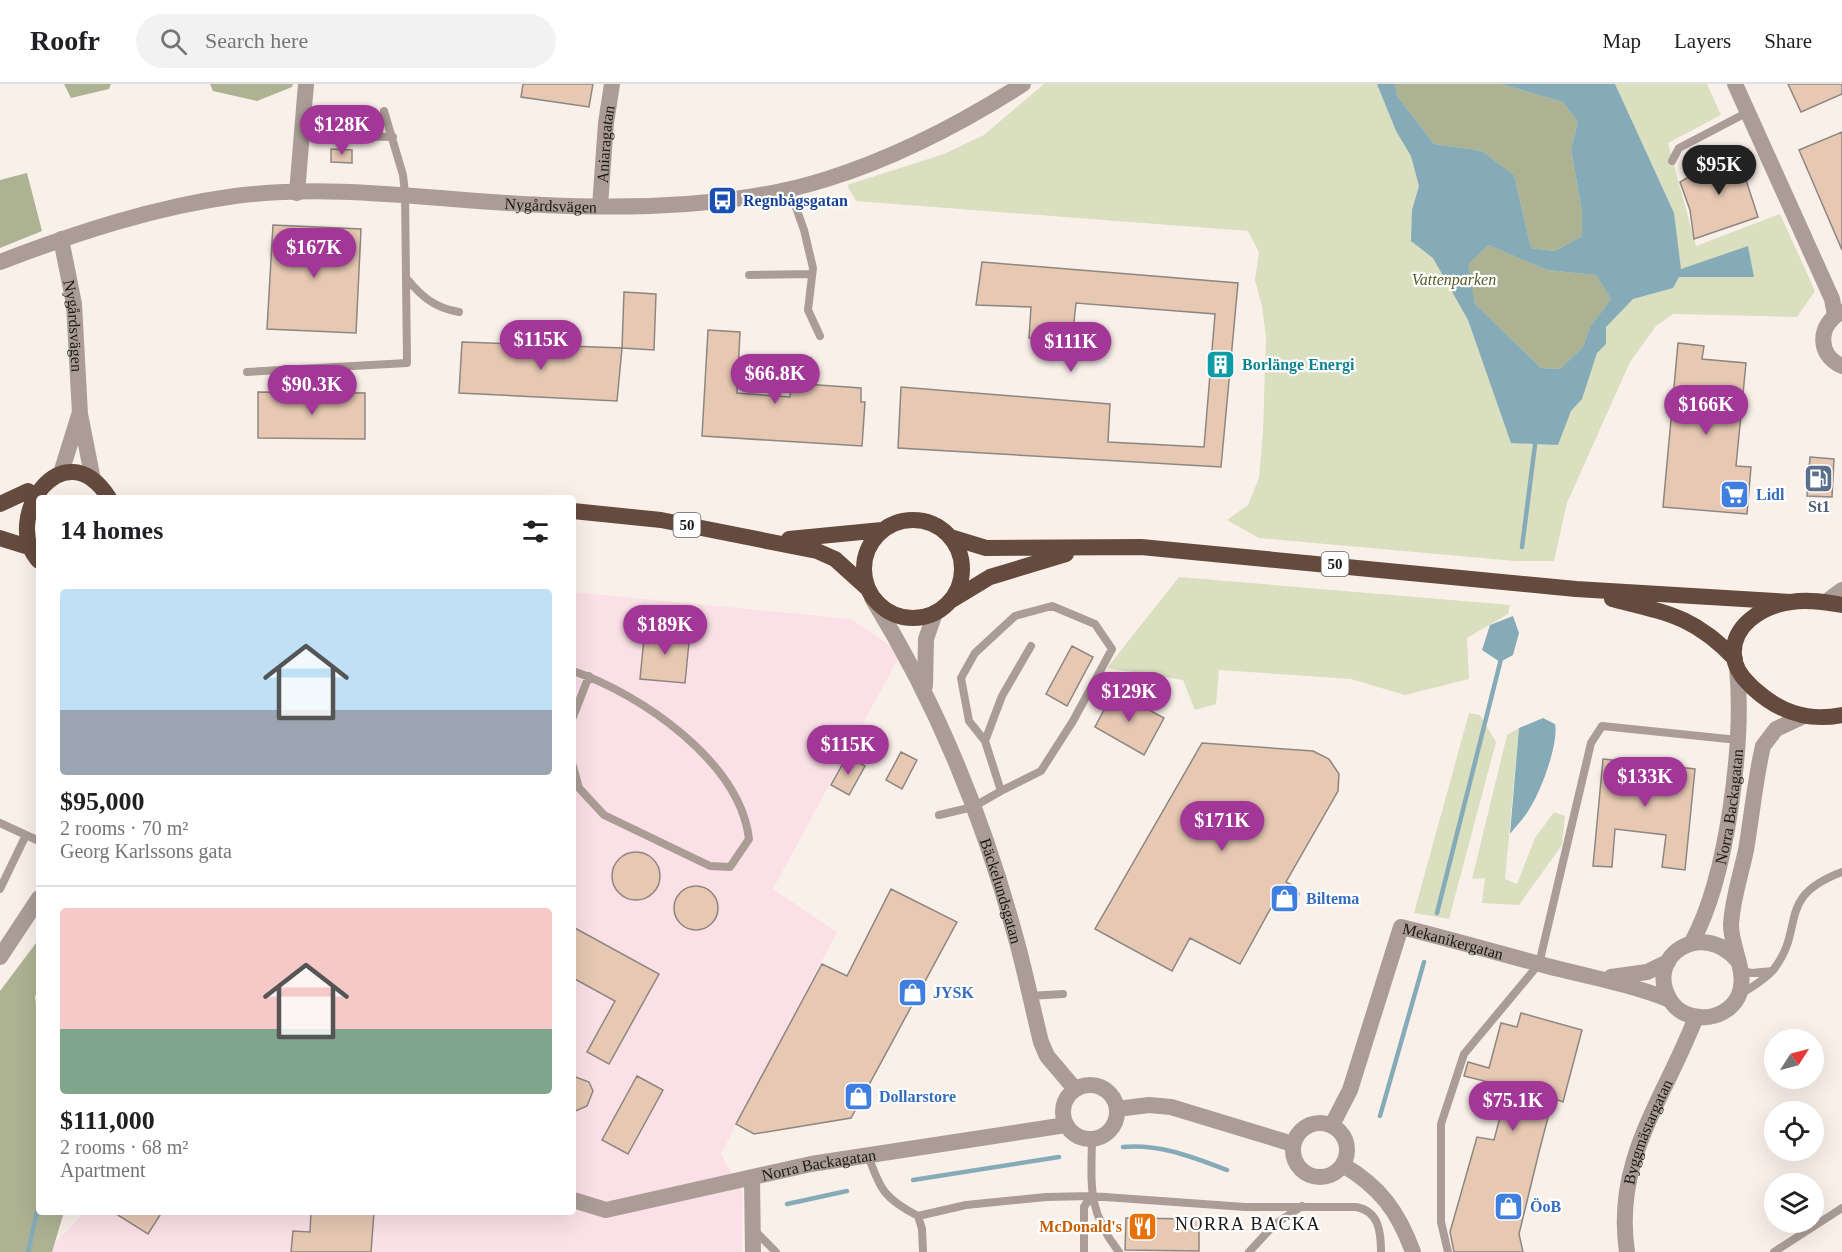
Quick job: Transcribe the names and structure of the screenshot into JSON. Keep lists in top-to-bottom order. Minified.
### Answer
{"streets":{"highway":["50"],"street":["Aniaragatan","Nygårdsvägen","Norra Backagatan","Bäckelundsgatan","Mekanikergatan","Byggmästargatan"]},"crossings":[["Aniaragatan","Nygårdsvägen"],["50","Norra Backagatan"],["50","Bäckelundsgatan"],["Norra Backagatan","Bäckelundsgatan"],["Norra Backagatan","Mekanikergatan"],["Norra Backagatan","Byggmästargatan"],["Mekanikergatan","Byggmästargatan"]],"districts":["NORRA BACKA"],"parks":["Vattenparken"],"places":{"bus stop":["Regnbågsgatan"],"building":["Borlänge Energi"],"fuel station":["St1"],"supermarket":["Lidl"],"shop":["Biltema","JYSK","Dollarstore","ÖoB"],"restaurant":["McDonald's"]},"north":"top right","page":{"header":"Roofr","search":"Search here","nav":["Map","Layers","Share"],"price":["$128K","$95K","$167K","$115K","$111K","$66.8K","$90.3K","$166K","$189K","$129K","$115K","$133K","$171K","$75.1K"],"heading":"14 homes","list":[{"name":"$95,000","note":"2 rooms · 70 m² · Georg Karlssons gata"},{"name":"$111,000","note":"2 rooms · 68 m² · Apartment"}]}}
